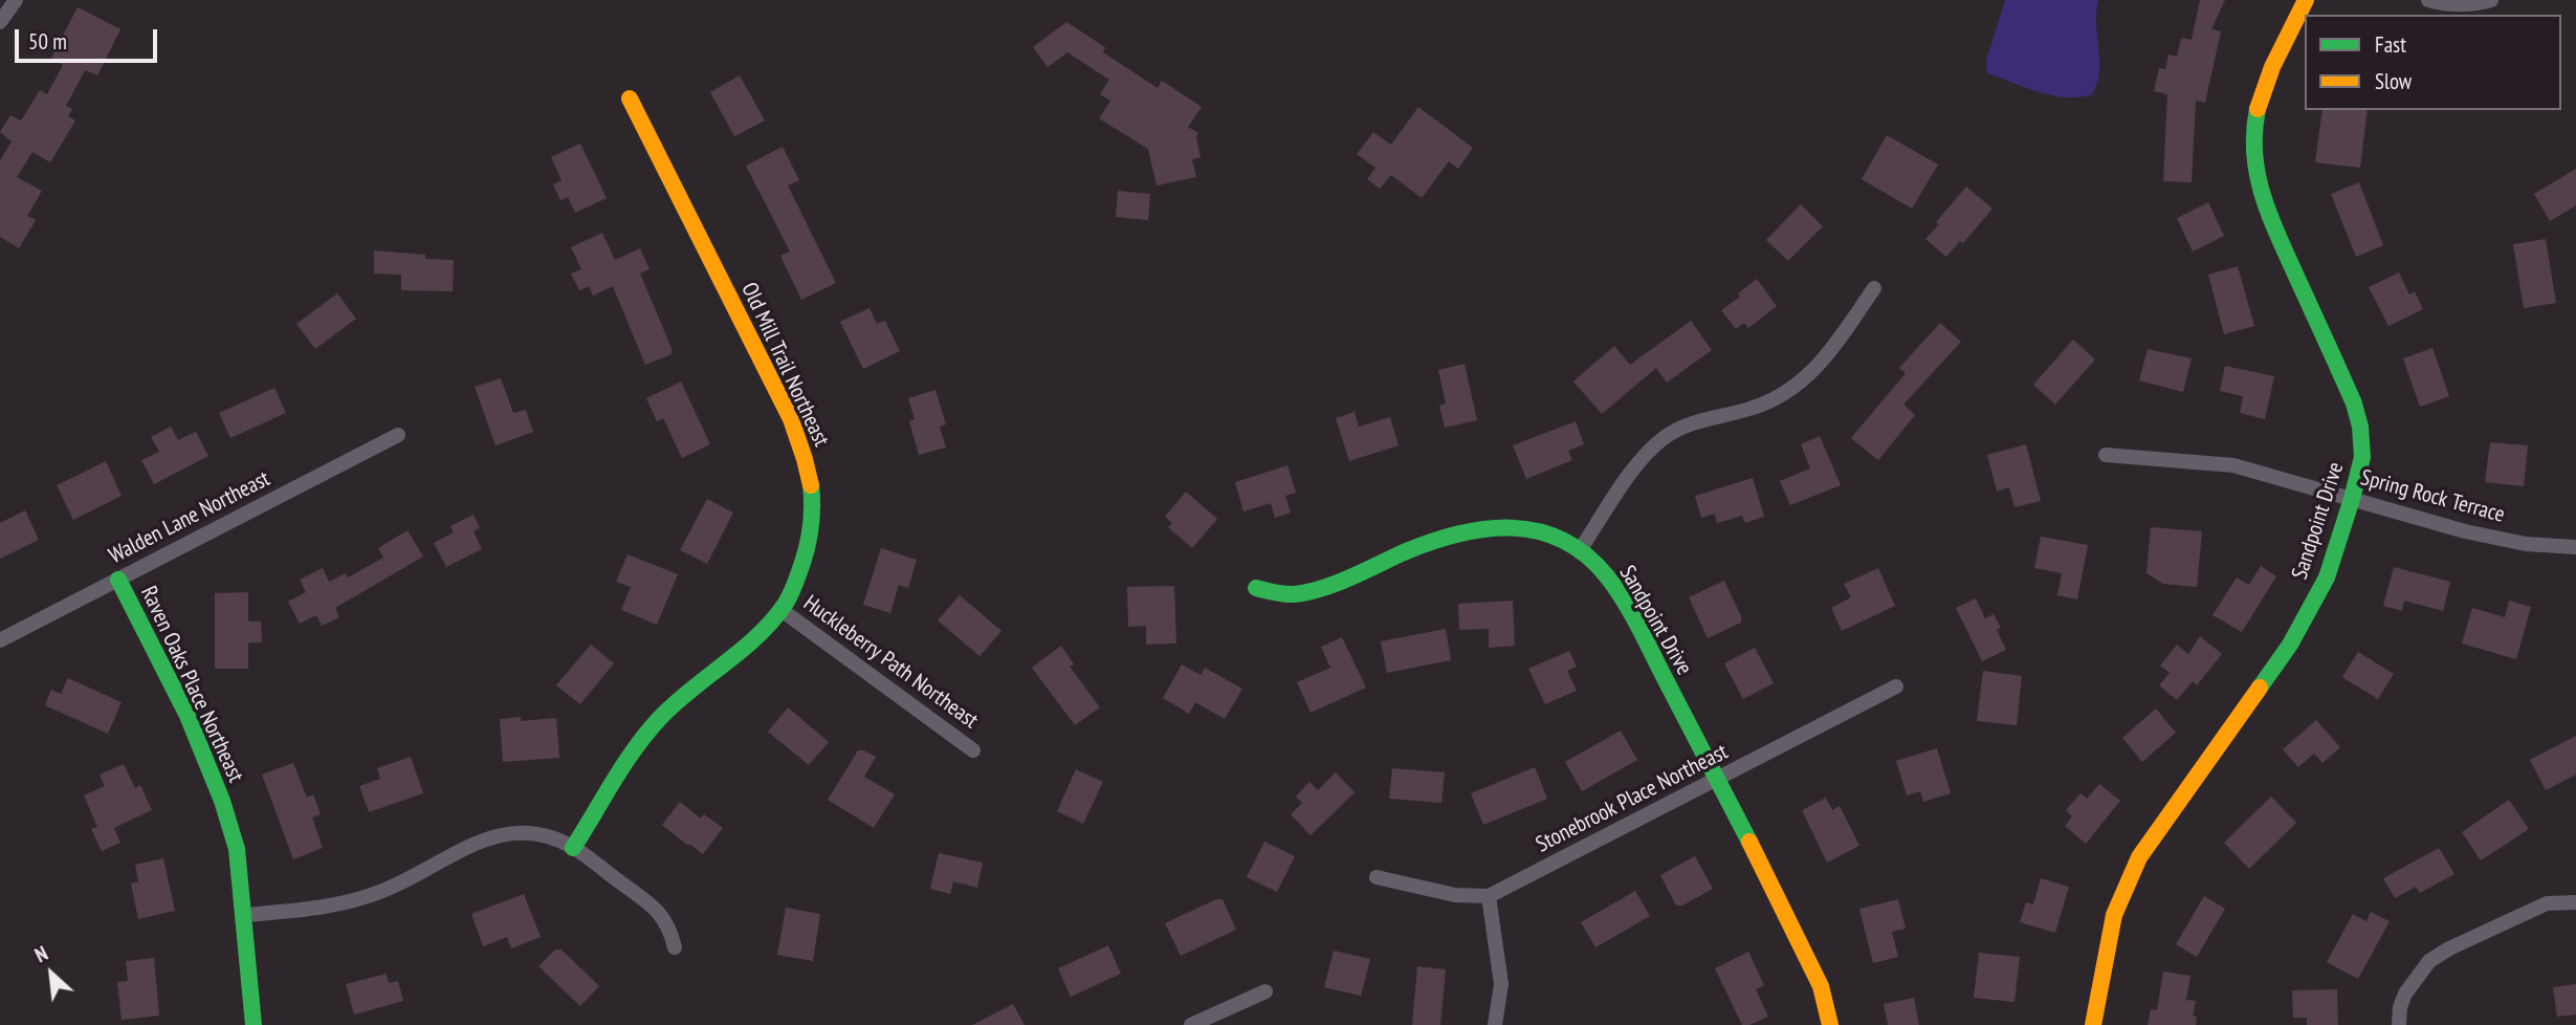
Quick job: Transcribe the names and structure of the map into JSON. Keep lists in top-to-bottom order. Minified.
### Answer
{"streets":{"street":["Old Mill Trail Northeast","Spring Rock Terrace","Walden Lane Northeast","Sandpoint Drive","Huckleberry Path Northeast","Raven Oaks Place Northeast","Stonebrook Place Northeast"]},"crossings":[["Old Mill Trail Northeast","Huckleberry Path Northeast"],["Spring Rock Terrace","Sandpoint Drive"],["Walden Lane Northeast","Raven Oaks Place Northeast"],["Sandpoint Drive","Stonebrook Place Northeast"]],"legend":["Fast","Slow"],"scale_bar":"50 m","north":"top left"}
